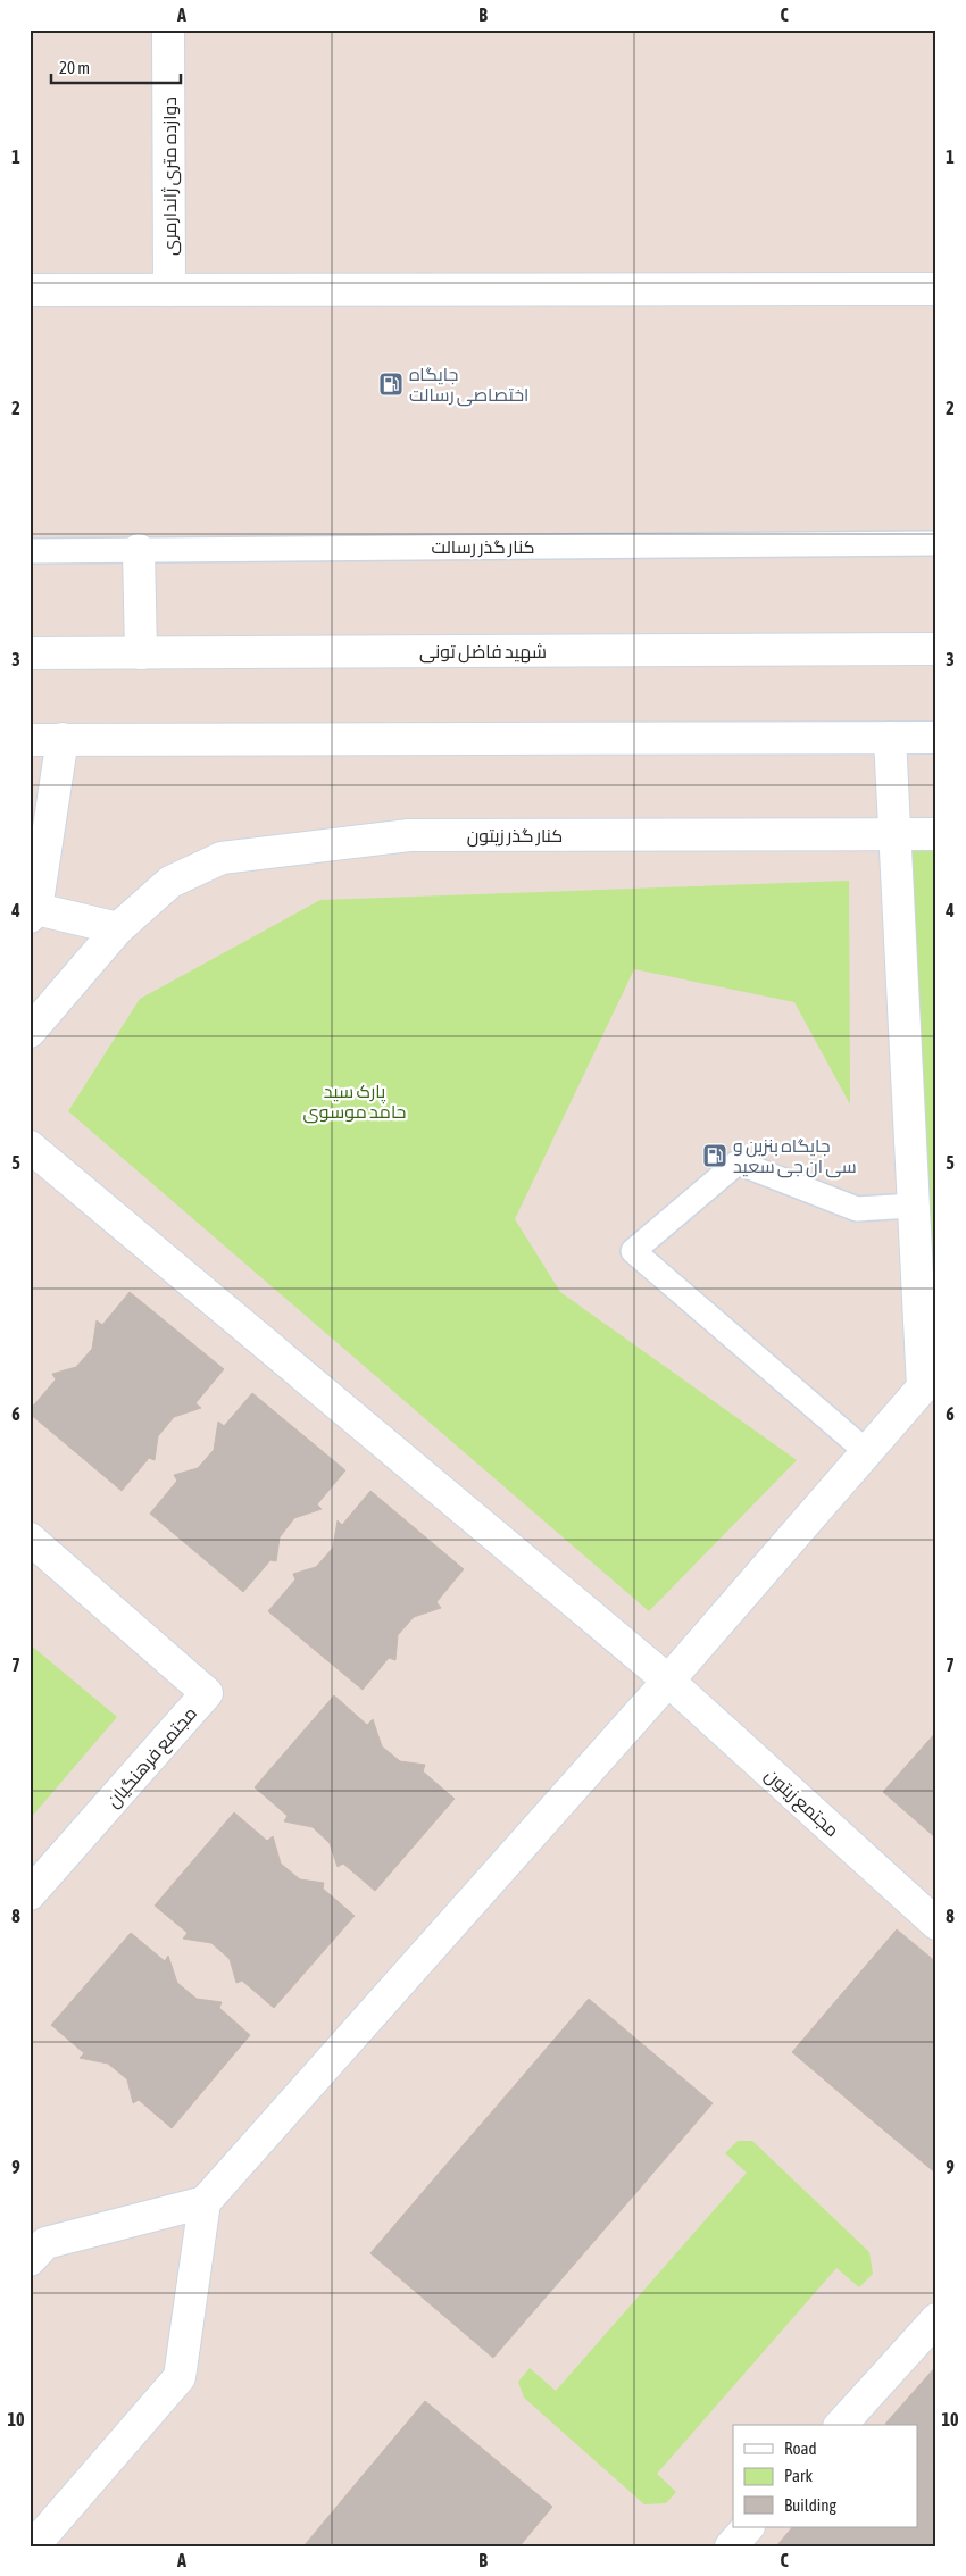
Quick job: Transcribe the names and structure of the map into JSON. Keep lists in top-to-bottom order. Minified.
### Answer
{"streets":{"main road":["دوازده متری ژاندارمری","شهید فاضل تونی","کنار گذر زیتون","مجتمع فرهنگیان","مجتمع زیتون"],"lane":["کنار گذر رسالت"]},"parks":["پارک سید حامد موسوی"],"places":{"fuel station":["جایگاه اختصاصی رسالت","جایگاه بنزین و سی ان جی سعید"]},"legend":["Road","Park","Building"],"scale_bar":"20 m","grid":{"columns":["A","B","C"],"rows":["1","2","3","4","5","6","7","8","9","10"]}}
